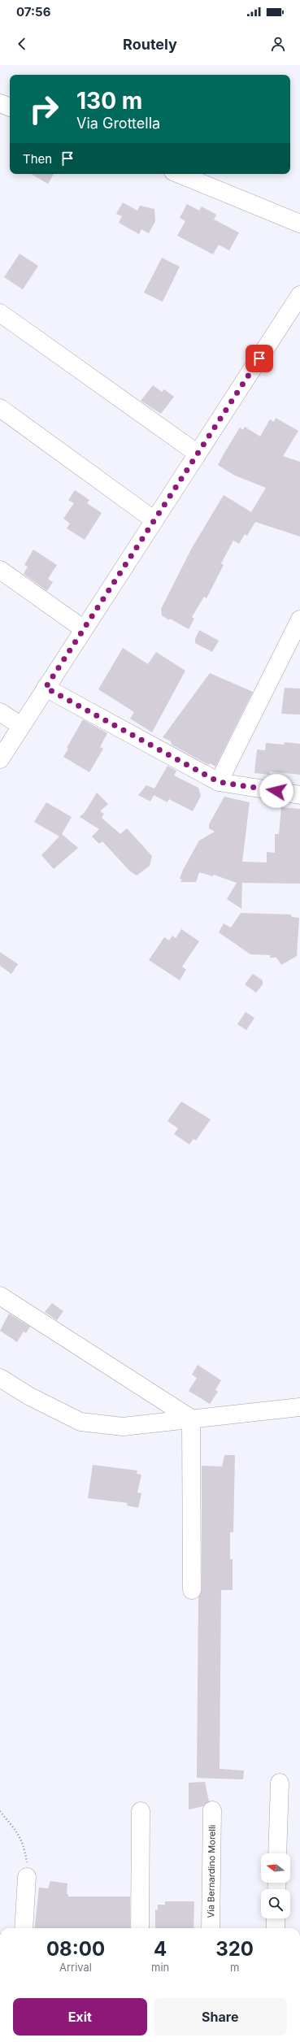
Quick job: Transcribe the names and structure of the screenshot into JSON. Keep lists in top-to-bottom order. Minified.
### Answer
{"streets":{"street":["Via Bernardino Morelli"]},"north":"left","page":{"status":"07:56","header":"Routely","turn":["130 m","Via Grottella"],"then":"Then","eta":["08:00","Arrival","4","min","320","m"],"buttons":["Exit","Share"]}}
